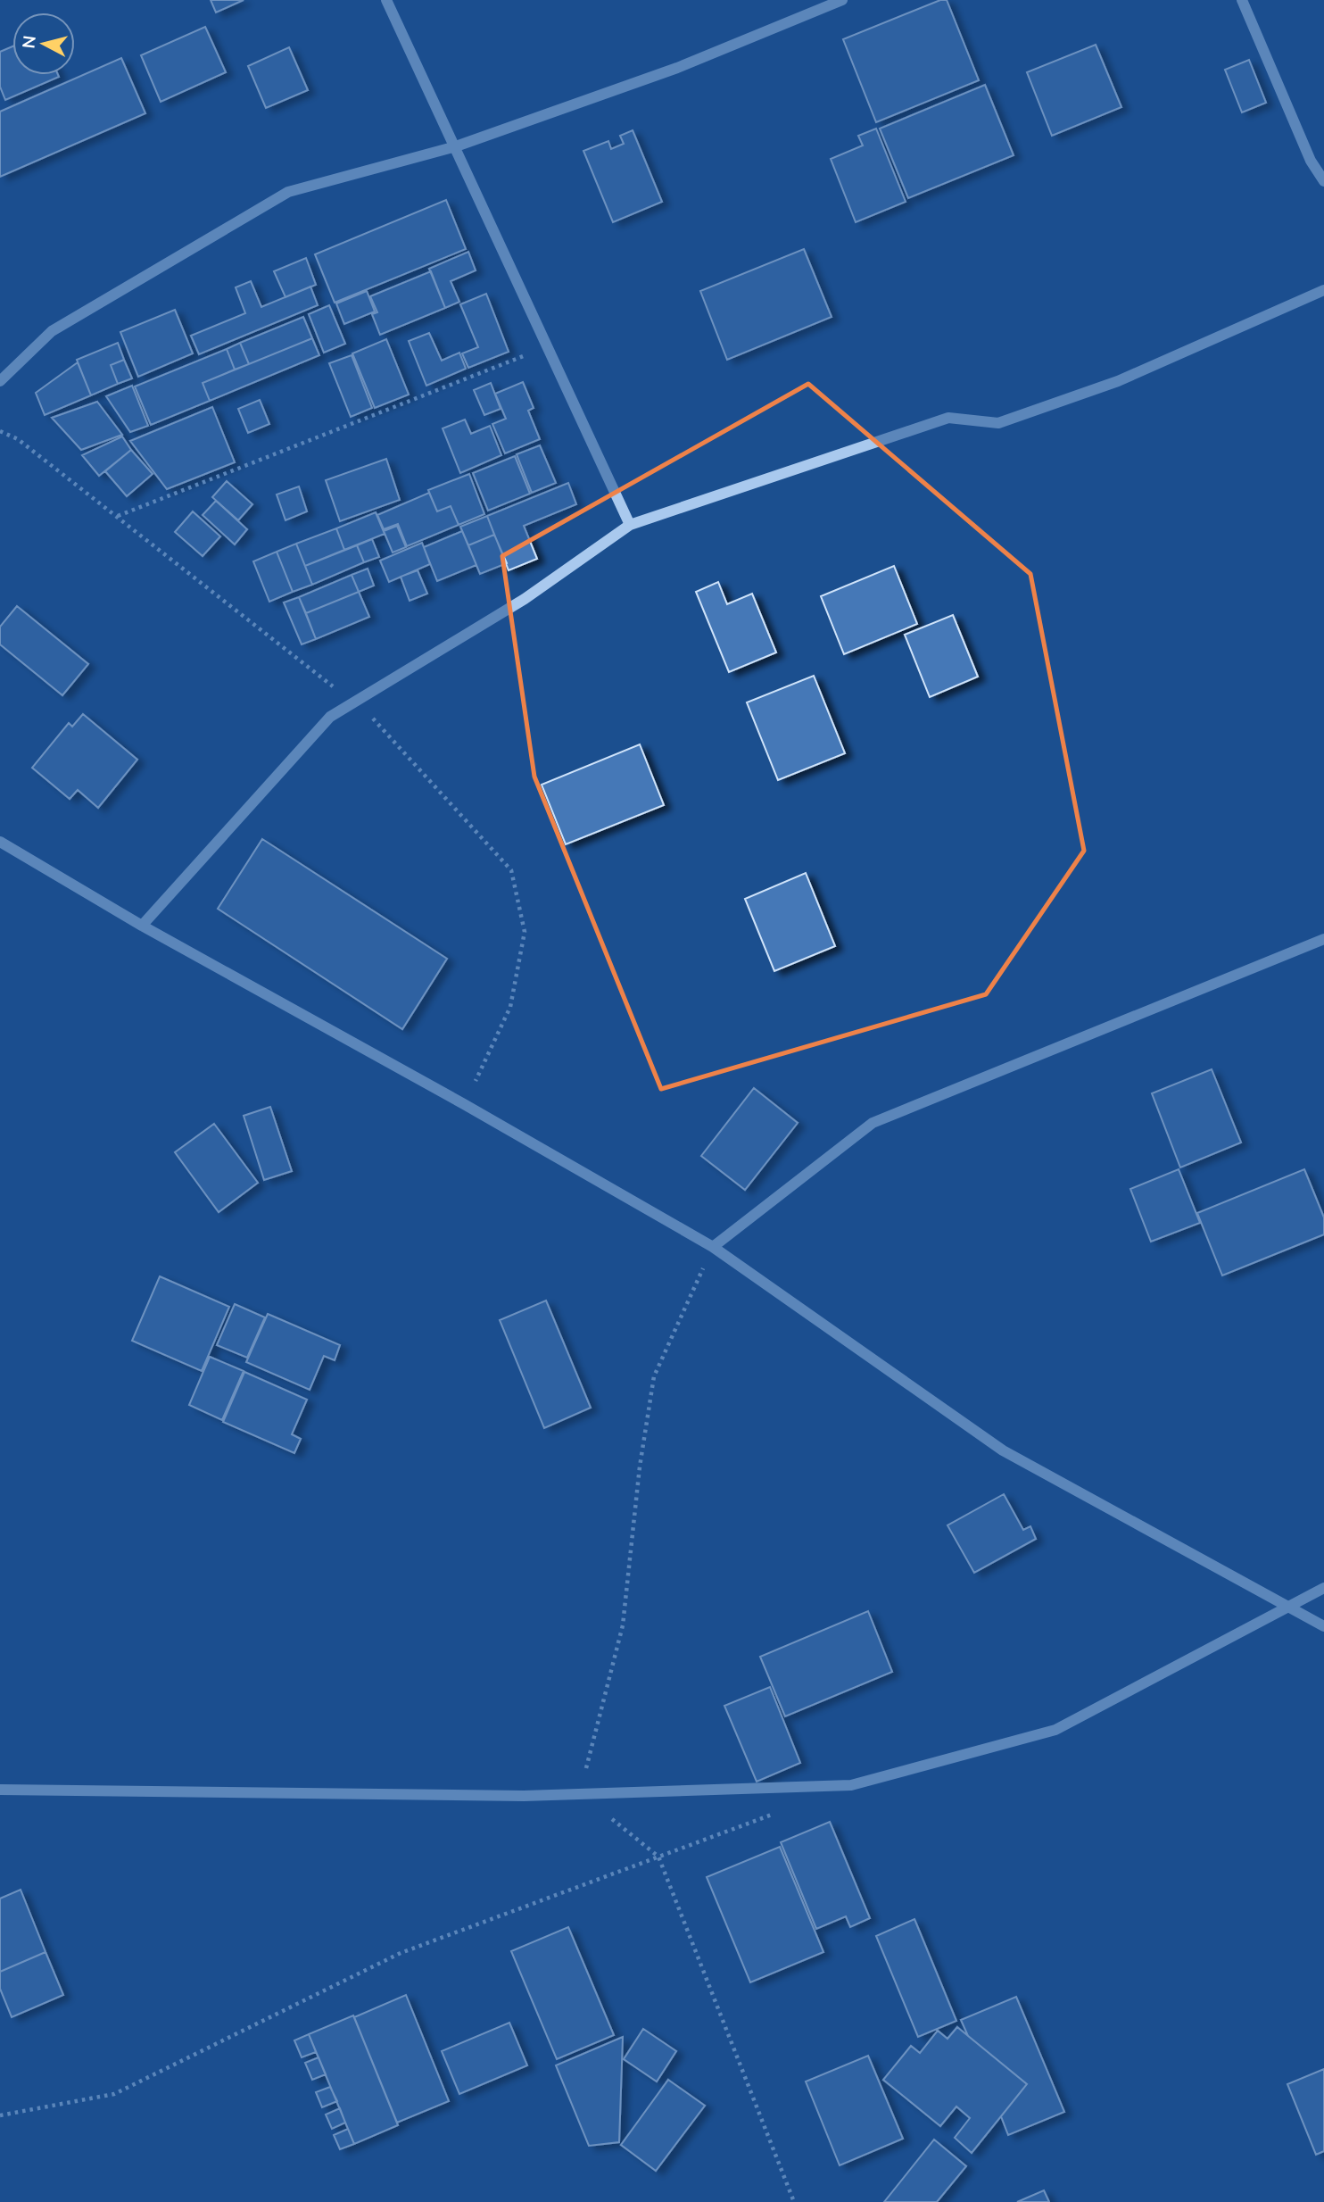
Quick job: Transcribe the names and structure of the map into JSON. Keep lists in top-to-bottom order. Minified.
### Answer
{"north":"left"}
